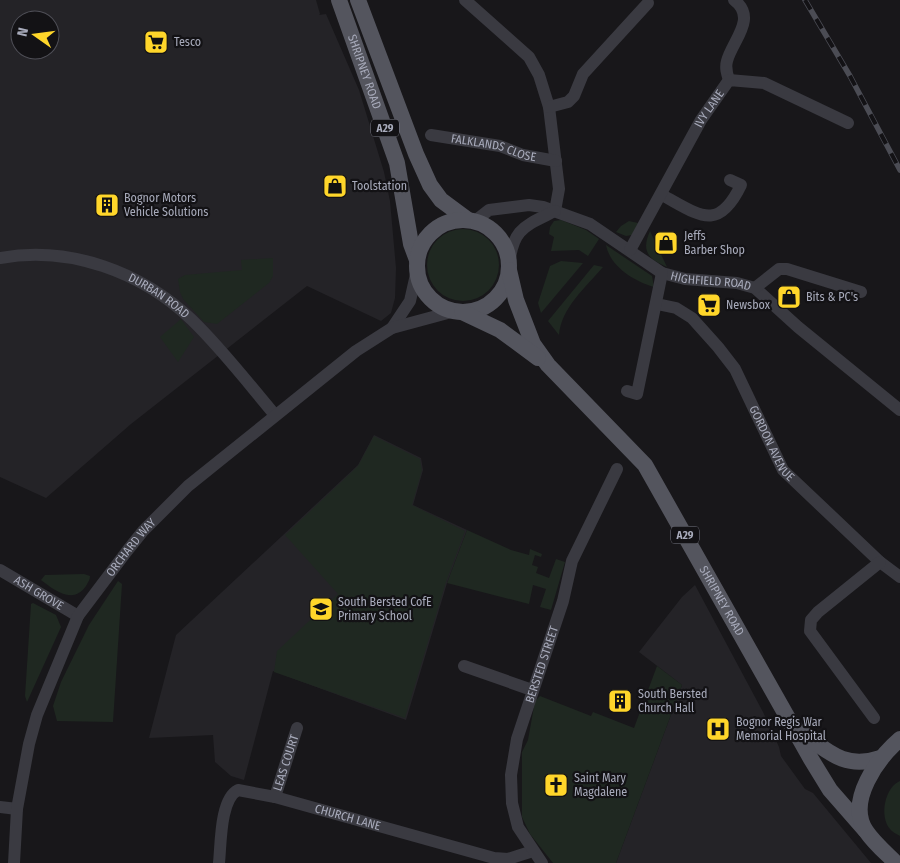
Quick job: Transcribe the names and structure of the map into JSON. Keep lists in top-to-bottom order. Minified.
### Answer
{"streets":{"main road":["SHRIPNEY ROAD","A29"],"street":["IVY LANE","FALKLANDS CLOSE","HIGHFIELD ROAD","DURBAN ROAD","GORDON AVENUE","ORCHARD WAY","ASH GROVE","BERSTED STREET","LEAS COURT","CHURCH LANE"]},"crossings":[["SHRIPNEY ROAD","A29"],["SHRIPNEY ROAD","HIGHFIELD ROAD"],["IVY LANE","HIGHFIELD ROAD"],["DURBAN ROAD","ORCHARD WAY"],["ORCHARD WAY","ASH GROVE"],["BERSTED STREET","CHURCH LANE"],["LEAS COURT","CHURCH LANE"]],"places":{"supermarket":["Tesco","Newsbox"],"shop":["Toolstation","Jeffs Barber Shop","Bits & PC's"],"building":["Bognor Motors Vehicle Solutions","South Bersted Church Hall"],"school or university":["South Bersted CofE Primary School"],"hospital":["Bognor Regis War Memorial Hospital"],"church":["Saint Mary Magdalene"]},"north":"left"}
